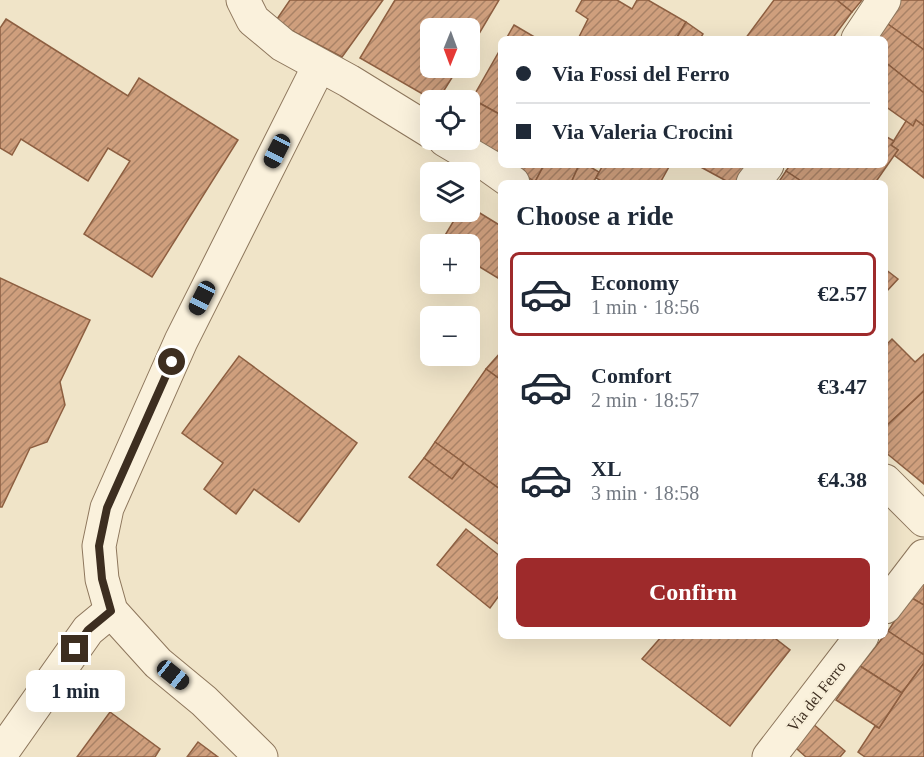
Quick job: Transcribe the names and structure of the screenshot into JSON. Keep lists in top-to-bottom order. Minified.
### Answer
{"streets":{"street":["Via del Ferro"]},"north":"bottom","page":{"map_buttons":["+","−"],"banner":["Via Fossi del Ferro","Via Valeria Crocini"],"heading":"Choose a ride","list":[{"name":"Economy","note":"1 min · 18:56","value":"€2.57"},{"name":"Comfort","note":"2 min · 18:57","value":"€3.47"},{"name":"XL","note":"3 min · 18:58","value":"€4.38"}],"buttons":"Confirm","bubble":"1 min"}}
